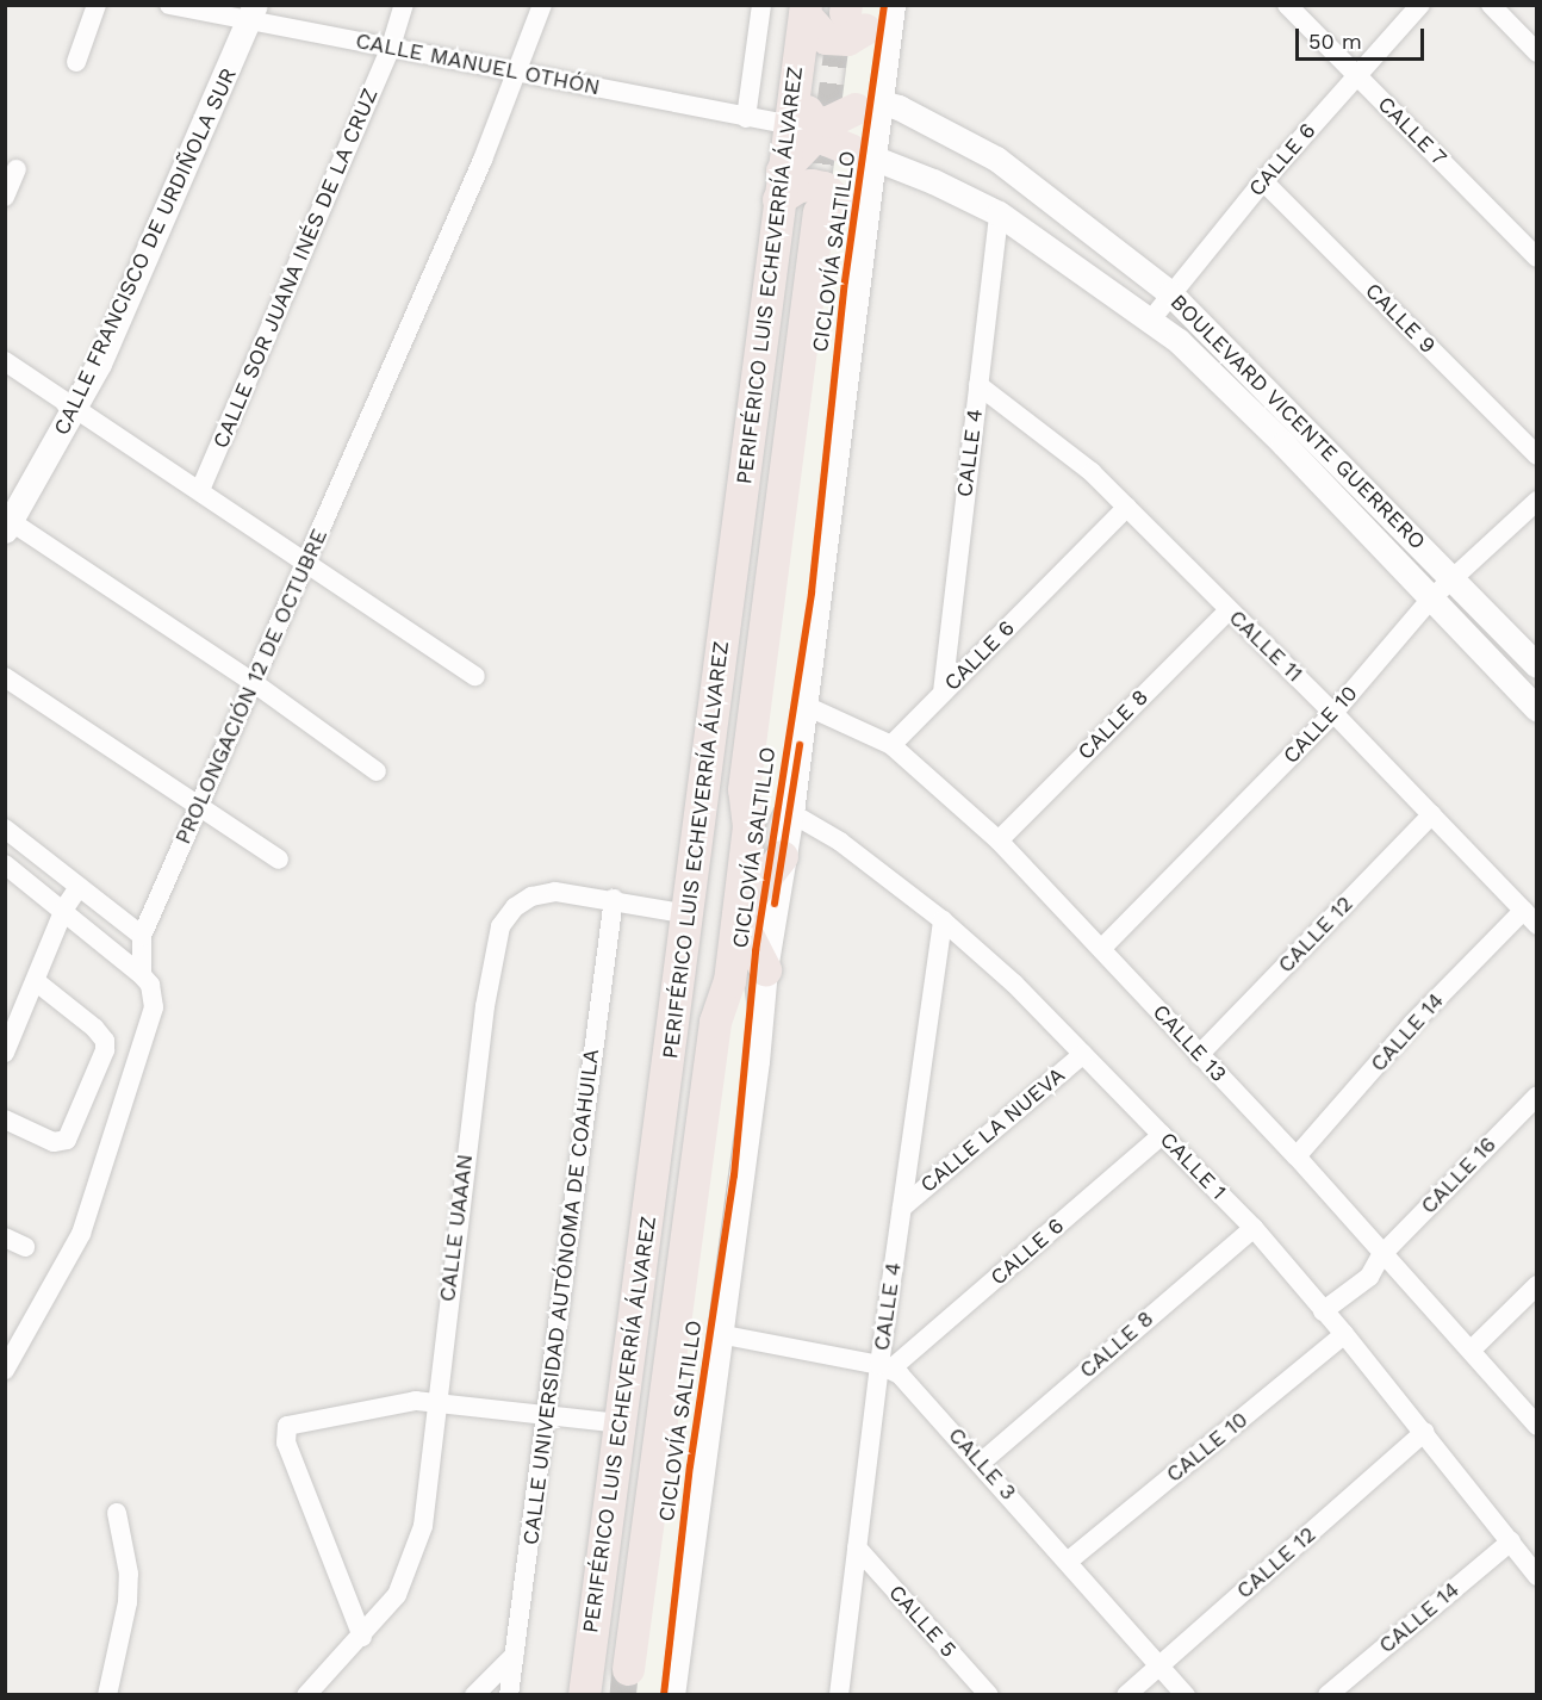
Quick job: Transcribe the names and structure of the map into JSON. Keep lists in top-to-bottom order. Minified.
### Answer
{"streets":{"highway":["PERIFÉRICO LUIS ECHEVERRÍA ÁLVAREZ"],"street":["CALLE MANUEL OTHÓN","CALLE 7","CALLE 6","CALLE FRANCISCO DE URDIÑOLA SUR","CALLE SOR JUANA INÉS DE LA CRUZ","CALLE 9","BOULEVARD VICENTE GUERRERO","CALLE 4","CALLE 11","PROLONGACIÓN 12 DE OCTUBRE","CALLE 8","CALLE 10","CALLE 12","CALLE 14","CALLE 13","CALLE LA NUEVA","CALLE 1","CALLE 16","CALLE UAAAN","CALLE UNIVERSIDAD AUTÓNOMA DE COAHUILA","CALLE 3","CALLE 5"],"cycle path":["CICLOVÍA SALTILLO"]},"crossings":[["CALLE MANUEL OTHÓN","CALLE FRANCISCO DE URDIÑOLA SUR"],["CALLE MANUEL OTHÓN","CALLE SOR JUANA INÉS DE LA CRUZ"],["CALLE MANUEL OTHÓN","PERIFÉRICO LUIS ECHEVERRÍA ÁLVAREZ"],["CALLE MANUEL OTHÓN","PROLONGACIÓN 12 DE OCTUBRE"],["CALLE 7","CALLE 6"],["CALLE 6","CALLE 9"],["CALLE 6","BOULEVARD VICENTE GUERRERO"],["CALLE 6","CALLE 4"],["CALLE 6","CALLE 11"],["CALLE 6","CALLE 13"],["CALLE 6","CALLE 1"],["CALLE 6","CALLE 3"],["PERIFÉRICO LUIS ECHEVERRÍA ÁLVAREZ","BOULEVARD VICENTE GUERRERO"],["PERIFÉRICO LUIS ECHEVERRÍA ÁLVAREZ","CALLE 13"],["PERIFÉRICO LUIS ECHEVERRÍA ÁLVAREZ","CALLE 1"],["PERIFÉRICO LUIS ECHEVERRÍA ÁLVAREZ","CALLE UAAAN"],["BOULEVARD VICENTE GUERRERO","CALLE 4"],["BOULEVARD VICENTE GUERRERO","CALLE 10"],["CALLE 4","CALLE 11"],["CALLE 4","CALLE LA NUEVA"],["CALLE 4","CALLE 1"],["CALLE 4","CALLE 3"],["CALLE 4","CALLE 5"],["CALLE 11","CALLE 8"],["CALLE 11","CALLE 10"],["CALLE 11","CALLE 12"],["CALLE 11","CALLE 14"],["CALLE 8","CALLE 13"],["CALLE 8","CALLE 1"],["CALLE 8","CALLE 3"],["CALLE 10","CALLE 13"],["CALLE 10","CALLE 1"],["CALLE 10","CALLE 3"],["CALLE 12","CALLE 13"],["CALLE 12","CALLE 1"],["CALLE 12","CALLE 3"],["CALLE 14","CALLE 13"],["CALLE 14","CALLE 1"],["CALLE 13","CALLE 16"],["CALLE LA NUEVA","CALLE 1"],["CALLE 1","CALLE 16"],["CALLE UAAAN","CALLE UNIVERSIDAD AUTÓNOMA DE COAHUILA"]],"scale_bar":"50 m"}
